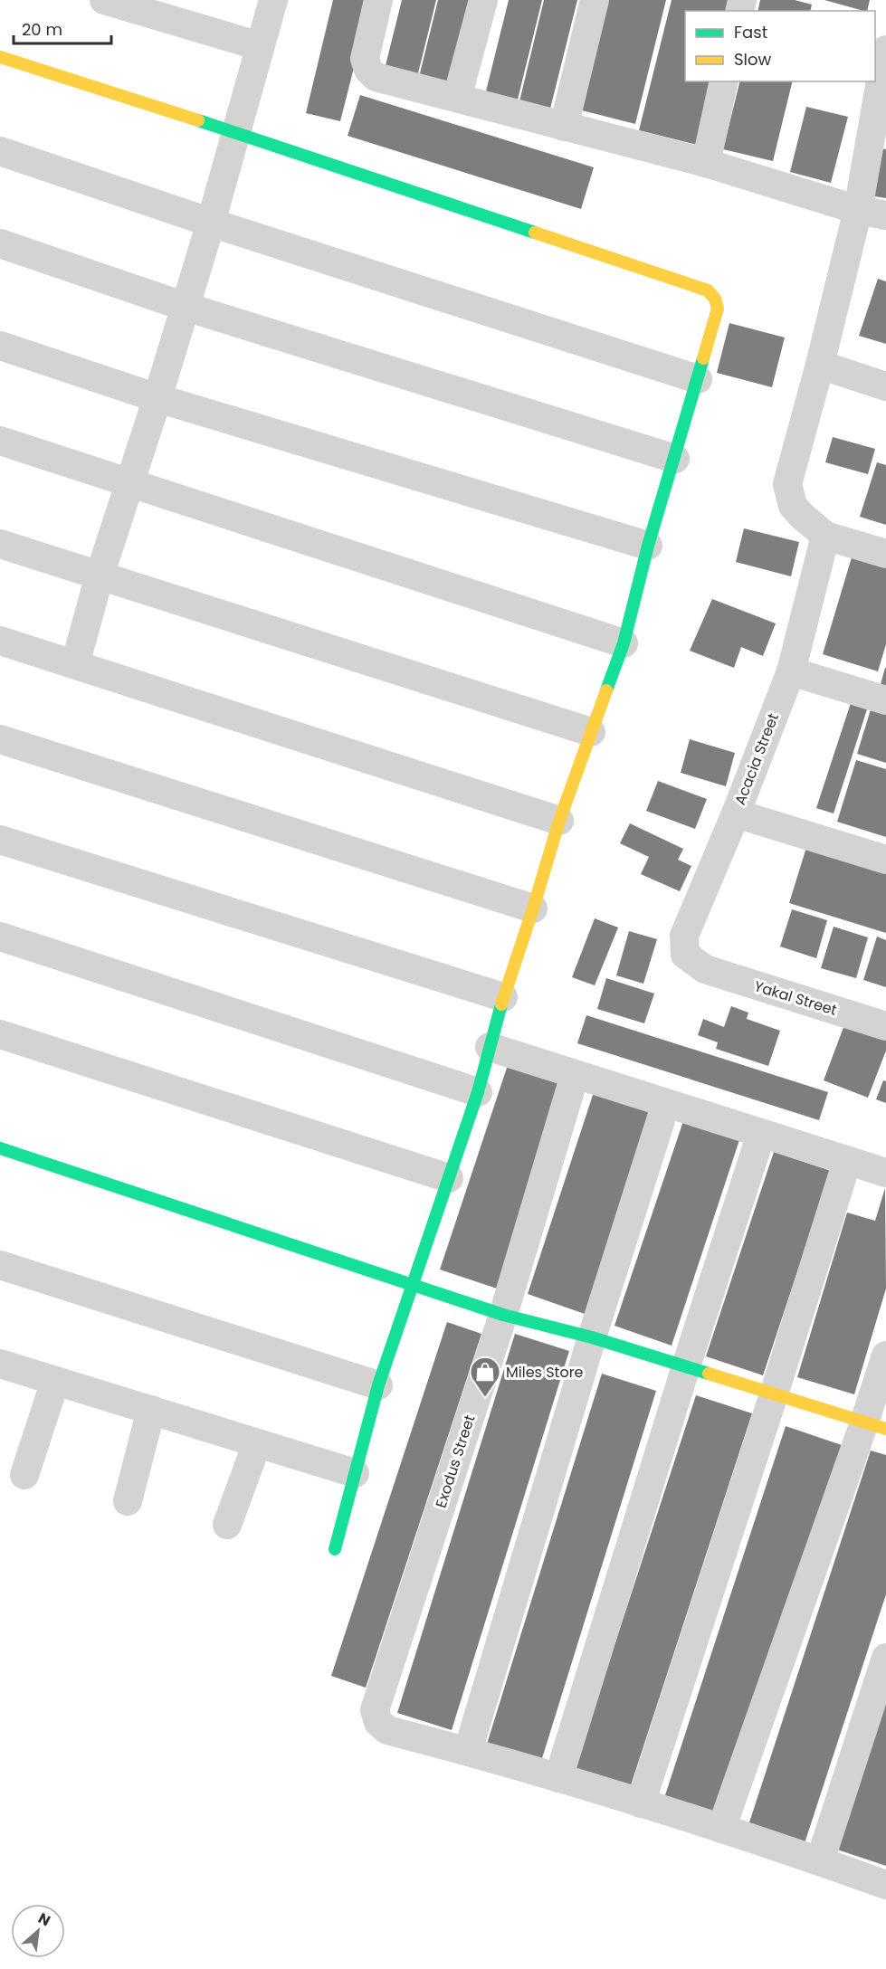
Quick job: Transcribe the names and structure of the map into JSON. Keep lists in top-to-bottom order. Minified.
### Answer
{"streets":{"street":["Acacia Street","Yakal Street","Exodus Street"]},"crossings":[["Acacia Street","Yakal Street"]],"places":{"shop":["Miles Store"]},"legend":["Fast","Slow"],"scale_bar":"20 m","north":"top right"}
